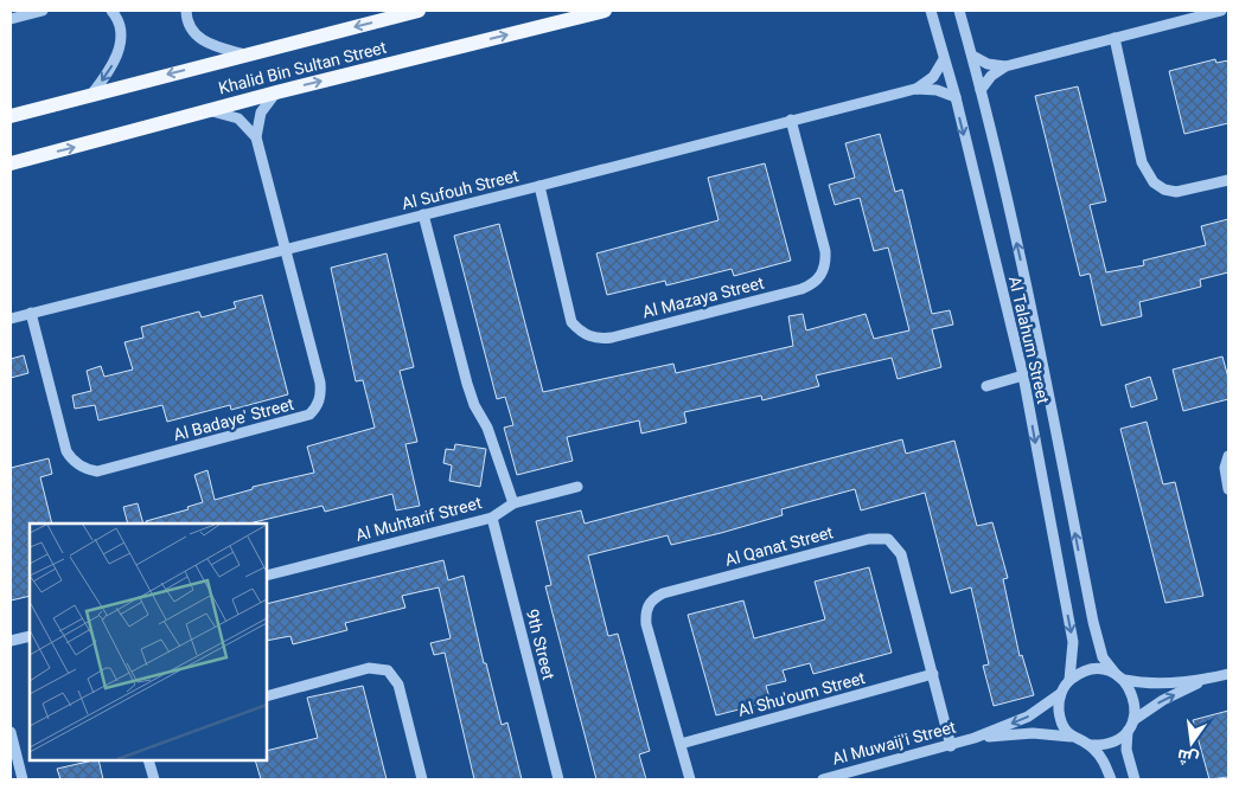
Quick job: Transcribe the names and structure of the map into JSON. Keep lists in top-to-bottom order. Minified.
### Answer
{"streets":{"main road":["Khalid Bin Sultan Street"],"street":["Al Sufouh Street","Al Mazaya Street","Al Talahum Street","Al Badaye' Street","Al Muhtarif Street","Al Qanat Street","9th Street","Al Shu'oum Street","Al Muwaij'i Street"]},"crossings":[["Khalid Bin Sultan Street","Al Badaye' Street"],["Al Sufouh Street","Al Mazaya Street"],["Al Sufouh Street","Al Talahum Street"],["Al Sufouh Street","Al Badaye' Street"],["Al Talahum Street","Al Muwaij'i Street"],["Al Muhtarif Street","9th Street"],["Al Qanat Street","Al Shu'oum Street"],["Al Qanat Street","Al Muwaij'i Street"]],"north":"bottom"}
